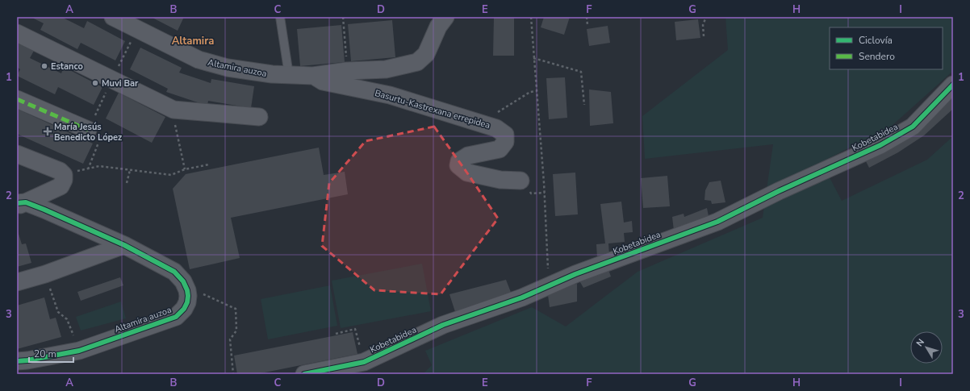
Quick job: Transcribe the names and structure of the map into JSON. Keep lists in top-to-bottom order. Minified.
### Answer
{"streets":{"street":["Altamira auzoa","Basurtu-Kastrexana errepidea","Kobetabidea"]},"crossings":[["Altamira auzoa","Basurtu-Kastrexana errepidea"]],"districts":["Altamira"],"places":{"other":["Estanco","Muvi Bar"],"health":["María Jesús Benedicto López"]},"legend":["Ciclovía","Sendero"],"scale_bar":"20 m","north":"top left","grid":{"columns":["A","B","C","D","E","F","G","H","I"],"rows":["1","2","3"]}}
